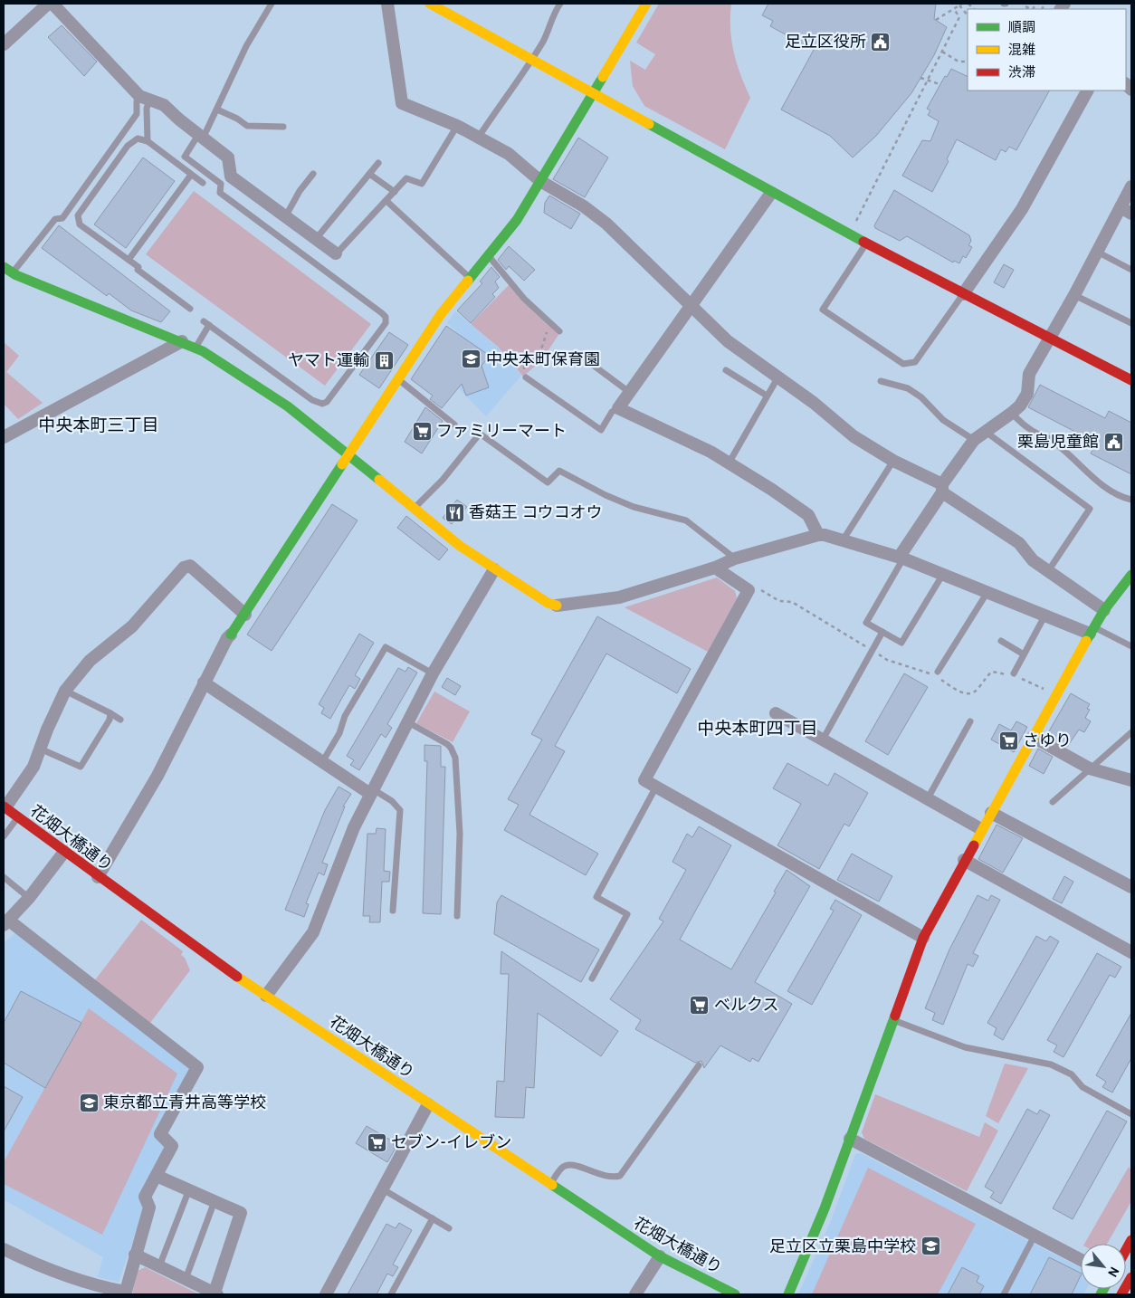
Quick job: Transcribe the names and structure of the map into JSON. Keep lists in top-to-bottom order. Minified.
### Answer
{"streets":{"street":["花畑大橋通り"]},"districts":["中央本町三丁目","中央本町四丁目"],"places":{"public building":["足立区役所","栗島児童館"],"school or university":["中央本町保育園","東京都立青井高等学校","足立区立栗島中学校"],"building":["ヤマト運輸"],"supermarket":["ファミリーマート","さゆり","ベルクス","セブン-イレブン"],"restaurant":["香菇王 コウコオウ"]},"legend":["順調","混雑","渋滞"],"north":"bottom right"}
